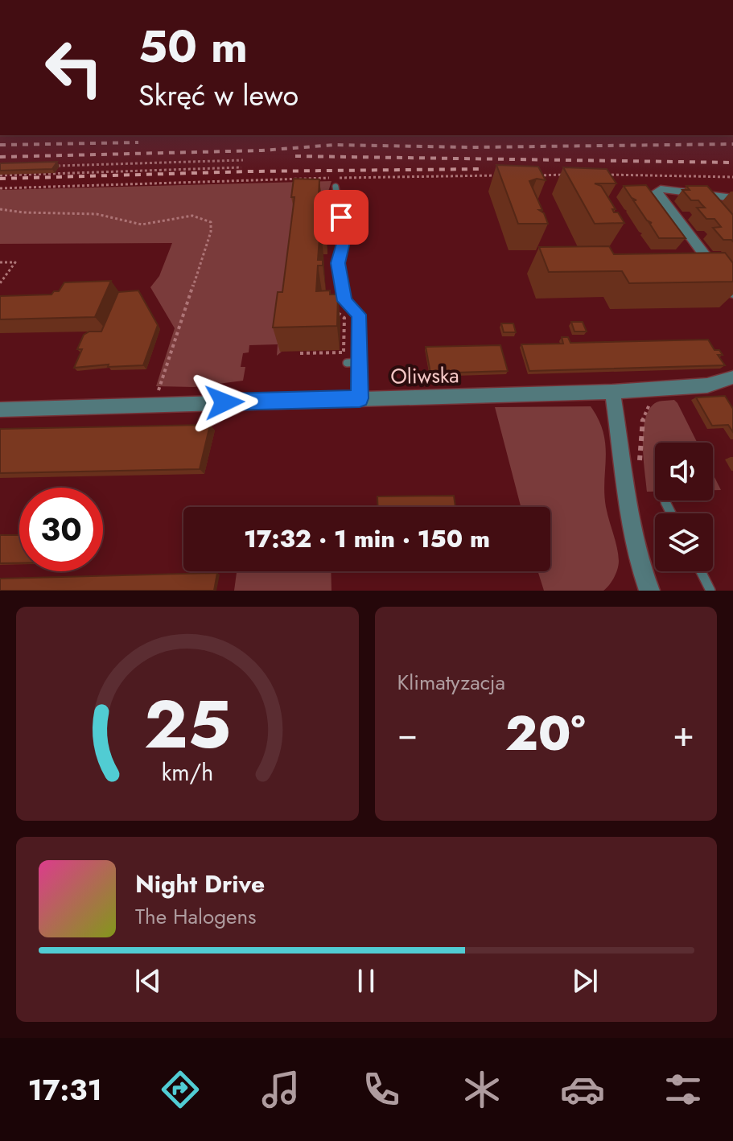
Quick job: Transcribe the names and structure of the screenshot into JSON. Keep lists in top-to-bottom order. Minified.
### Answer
{"streets":{"street":["Oliwska"]},"page":{"turn":["50 m","Skręć w lewo"],"limit":"30","trip":"17:32 · 1 min · 150 m","tile":"Klimatyzacja","heat":["−","20°","+"],"song":["Night Drive","The Halogens"],"tabs":"17:31","gauge":["25","km/h"]}}
